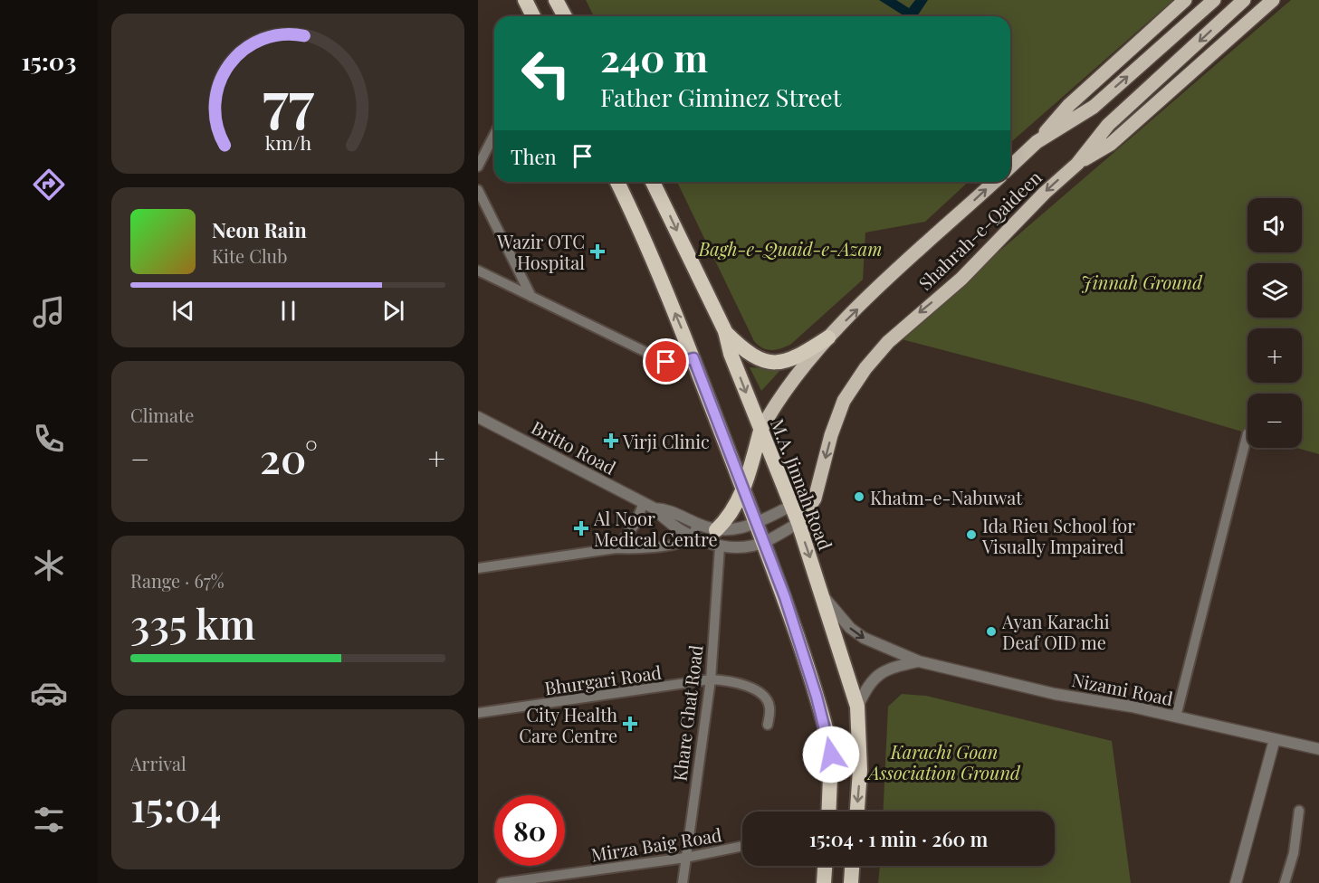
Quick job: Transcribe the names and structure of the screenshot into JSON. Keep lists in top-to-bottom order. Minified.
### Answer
{"streets":{"highway":["M.A. Jinnah Road"],"main road":["Shahrah-e-Qaideen"],"street":["Britto Road","Bhurgari Road","Nizami Road","Khare Ghat Road","Mirza Baig Road"]},"crossings":[["Shahrah-e-Qaideen","Britto Road"],["Shahrah-e-Qaideen","M.A. Jinnah Road"],["Britto Road","M.A. Jinnah Road"],["Britto Road","Khare Ghat Road"],["M.A. Jinnah Road","Nizami Road"],["Bhurgari Road","Khare Ghat Road"],["Khare Ghat Road","Mirza Baig Road"]],"parks":["Bagh-e-Quaid-e-Azam","Jinnah Ground","Karachi Goan Association Ground"],"places":{"health":["Wazir OTC Hospital","Virji Clinic","Al Noor Medical Centre","City Health Care Centre"],"other":["Khatm-e-Nabuwat","Ida Rieu School for Visually Impaired","Ayan Karachi Deaf OID me"]},"page":{"tabs":"15:03","turn":["240 m","Father Giminez Street"],"then":"Then","map_buttons":["+","−"],"song":["Neon Rain","Kite Club"],"tile":["Climate",["Range · 67%","335 km"],["Arrival","15:04"]],"heat":["−","20°","+"],"limit":"80","trip":"15:04 · 1 min · 260 m","gauge":["77","km/h"]}}
